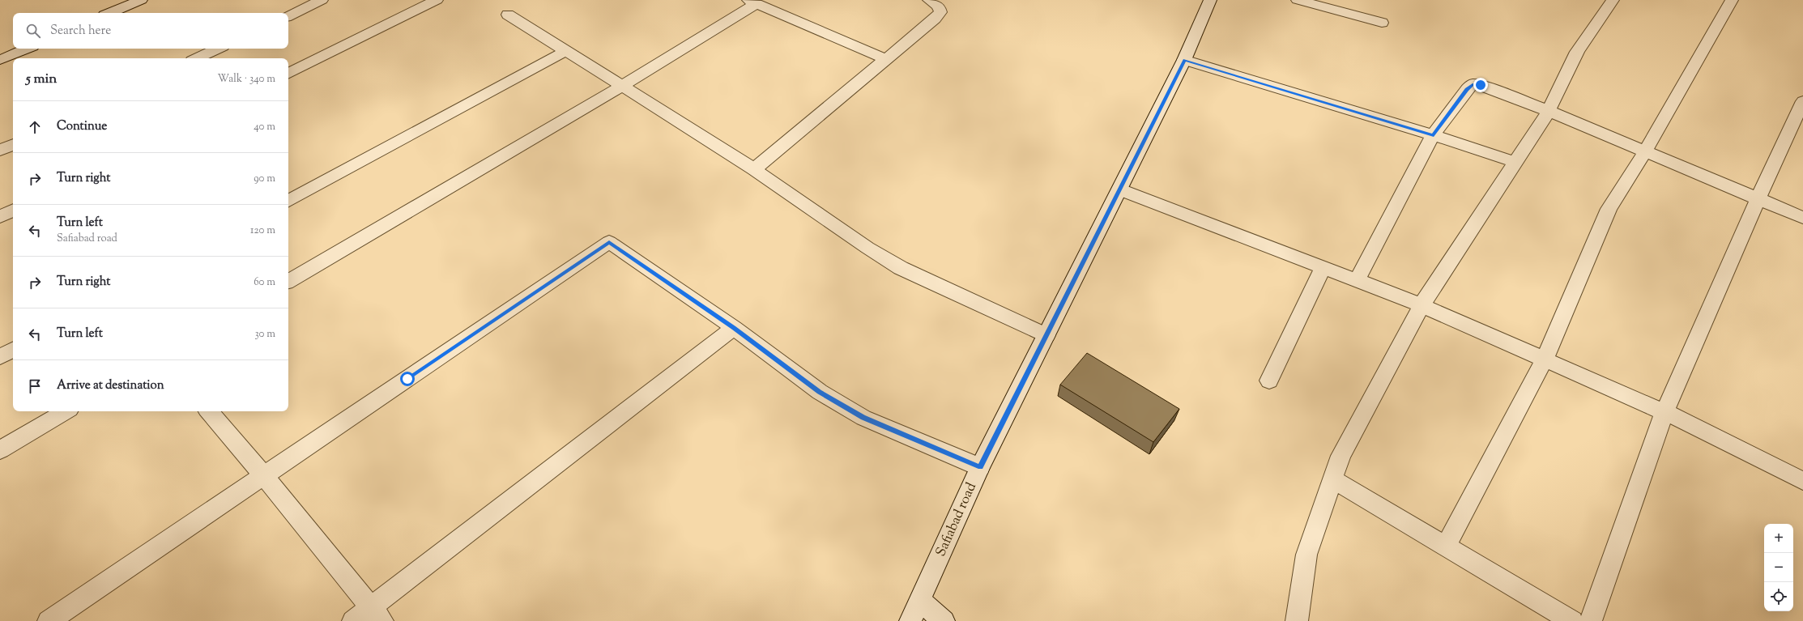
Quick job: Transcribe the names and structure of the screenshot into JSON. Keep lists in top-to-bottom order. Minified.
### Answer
{"streets":{"street":["Safiabad road"]},"page":{"search":"Search here","heading":["5 min","Walk · 340 m"],"list":[["Continue","40 m"],["Turn right","90 m"],["Turn left","Safiabad road","120 m"],["Turn right","60 m"],["Turn left","30 m"],"Arrive at destination"],"map_buttons":["+","−"]}}
